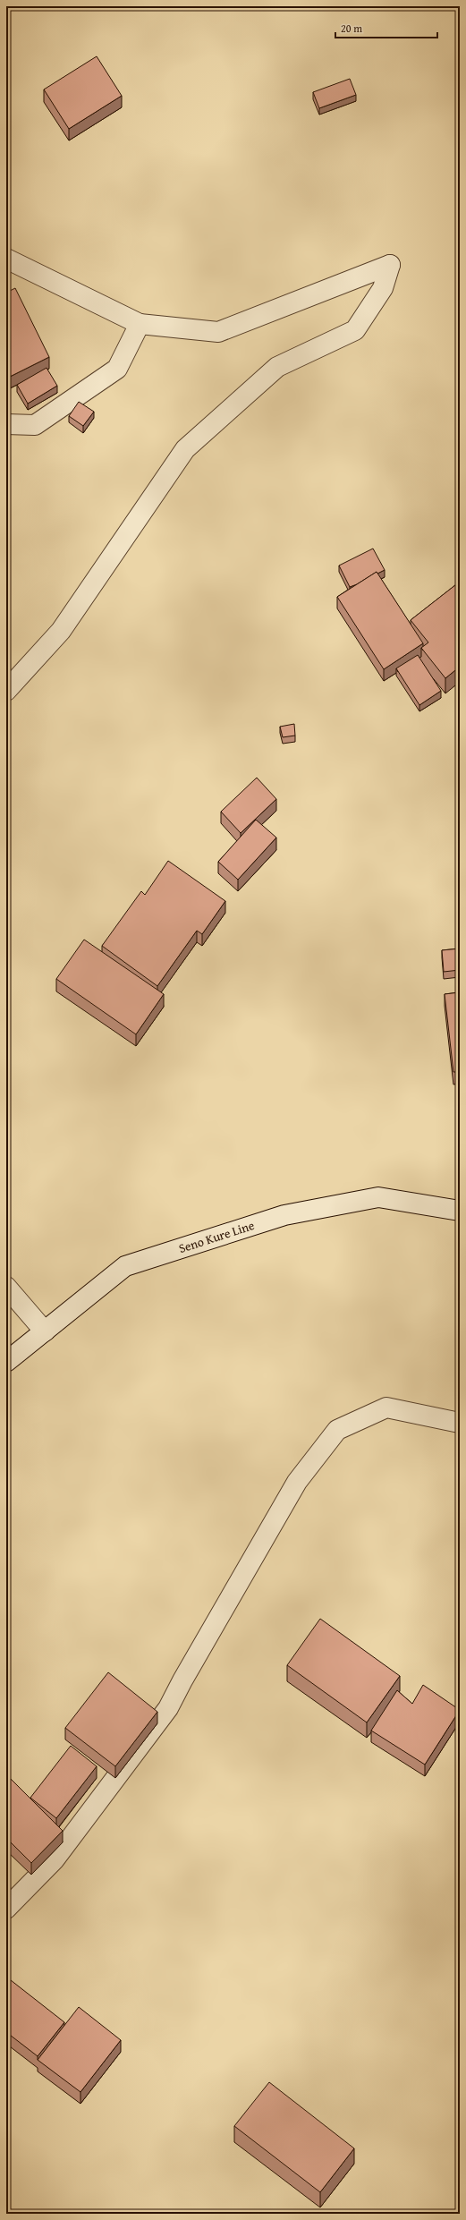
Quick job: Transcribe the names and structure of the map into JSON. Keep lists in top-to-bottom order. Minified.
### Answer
{"streets":{"street":["Seno Kure Line"]},"scale_bar":"20 m"}
